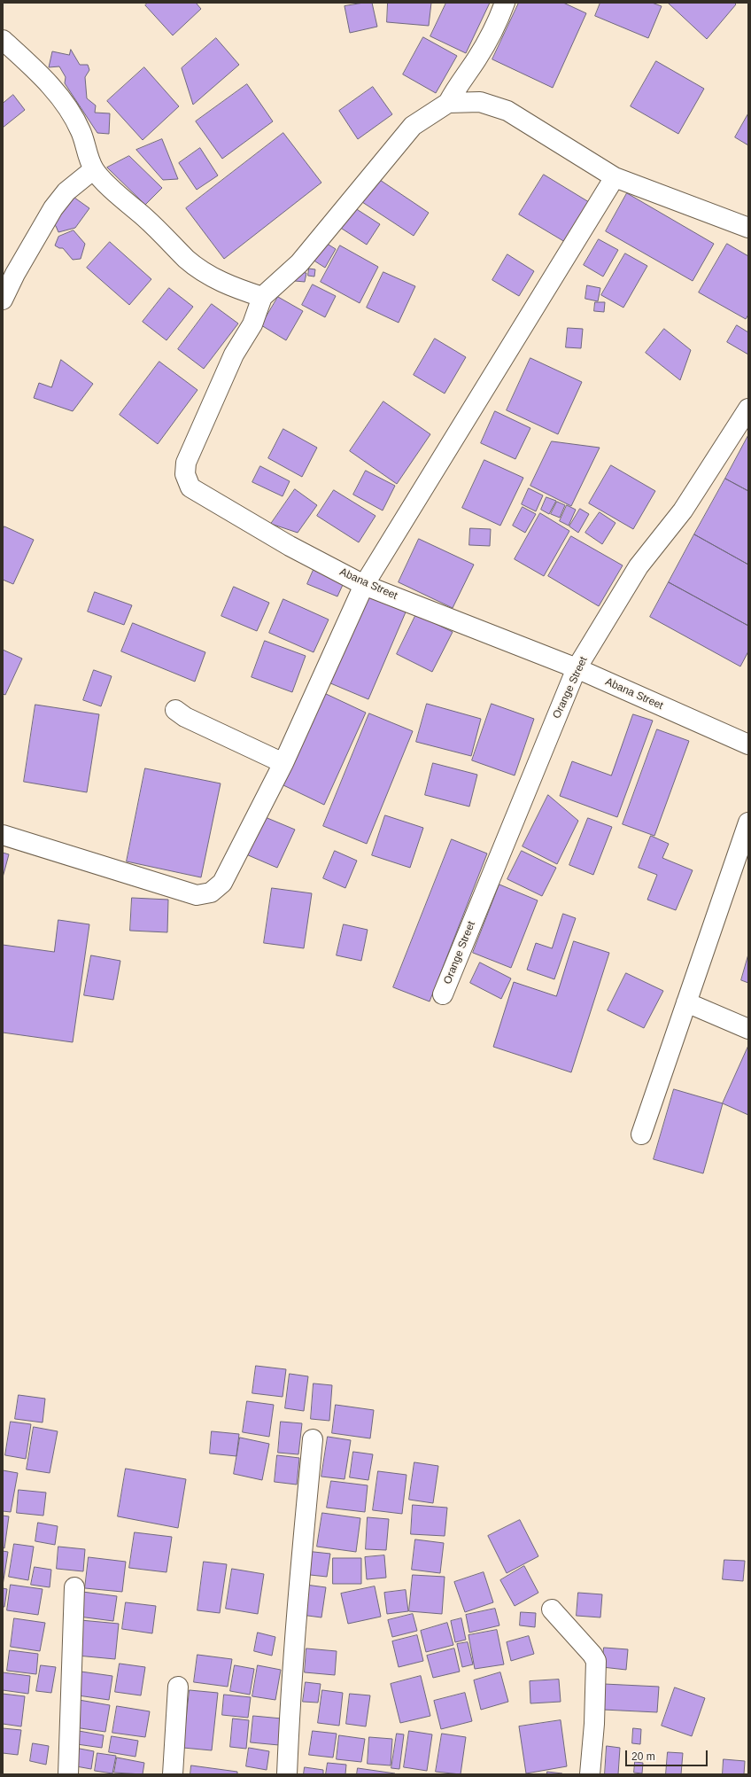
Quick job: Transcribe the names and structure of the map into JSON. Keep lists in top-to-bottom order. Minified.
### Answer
{"streets":{"street":["Abana Street","Orange Street"]},"crossings":[["Abana Street","Orange Street"]],"scale_bar":"20 m"}
